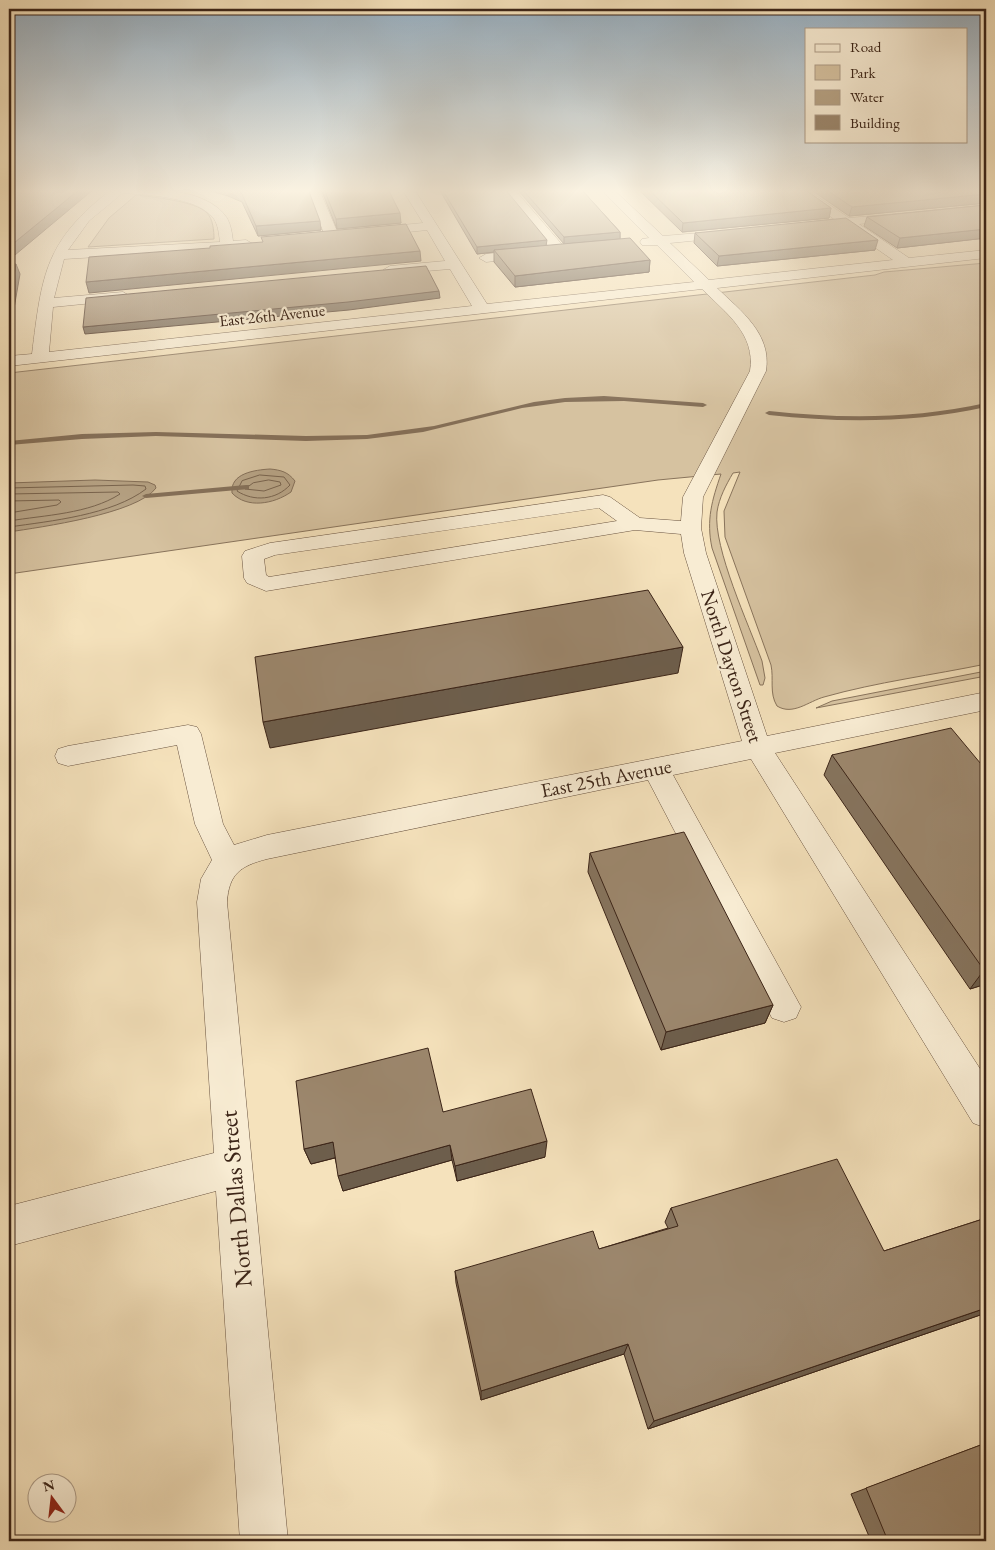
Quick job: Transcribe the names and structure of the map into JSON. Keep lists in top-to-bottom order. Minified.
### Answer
{"streets":{"street":["East 26th Avenue","North Dayton Street","East 25th Avenue","North Dallas Street"]},"crossings":[["East 26th Avenue","North Dayton Street"],["North Dayton Street","East 25th Avenue"],["East 25th Avenue","North Dallas Street"]],"legend":["Road","Park","Water","Building"],"north":"top"}
